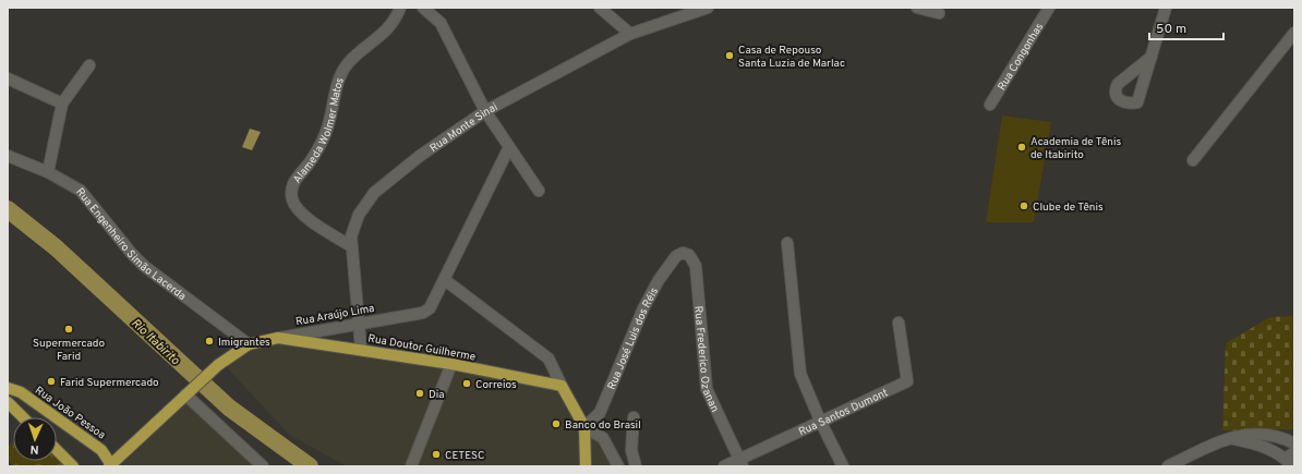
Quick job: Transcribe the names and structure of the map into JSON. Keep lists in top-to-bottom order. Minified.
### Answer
{"streets":{"main road":["Rua Araújo Lima","Rua Doutor Guilherme","Rua João Pessoa"],"street":["Rua Congonhas","Rua Monte Sinai","Alameda Wolmer Matos","Rua Engenheiro Simão Lacerda","Rua José Luis dos Réis","Rua Frederico Ozanan","Rua Santos Dumont"]},"crossings":[["Rua Monte Sinai","Alameda Wolmer Matos"],["Rua Monte Sinai","Rua Araújo Lima"],["Rua Monte Sinai","Rua Doutor Guilherme"],["Rua Engenheiro Simão Lacerda","Rua Araújo Lima"],["Rua Araújo Lima","Rua Doutor Guilherme"],["Rua Araújo Lima","Rua João Pessoa"],["Rua José Luis dos Réis","Rua Frederico Ozanan"],["Rua Frederico Ozanan","Rua Santos Dumont"]],"water":["Rio Itabirito"],"places":["Casa de Repouso Santa Luzia de Marlac","Academia de Tênis de Itabirito","Clube de Tênis","Supermercado Farid","Imigrantes","Farid Supermercado","Correios","Dia","Banco do Brasil","CETESC"],"scale_bar":"50 m","north":"bottom"}
